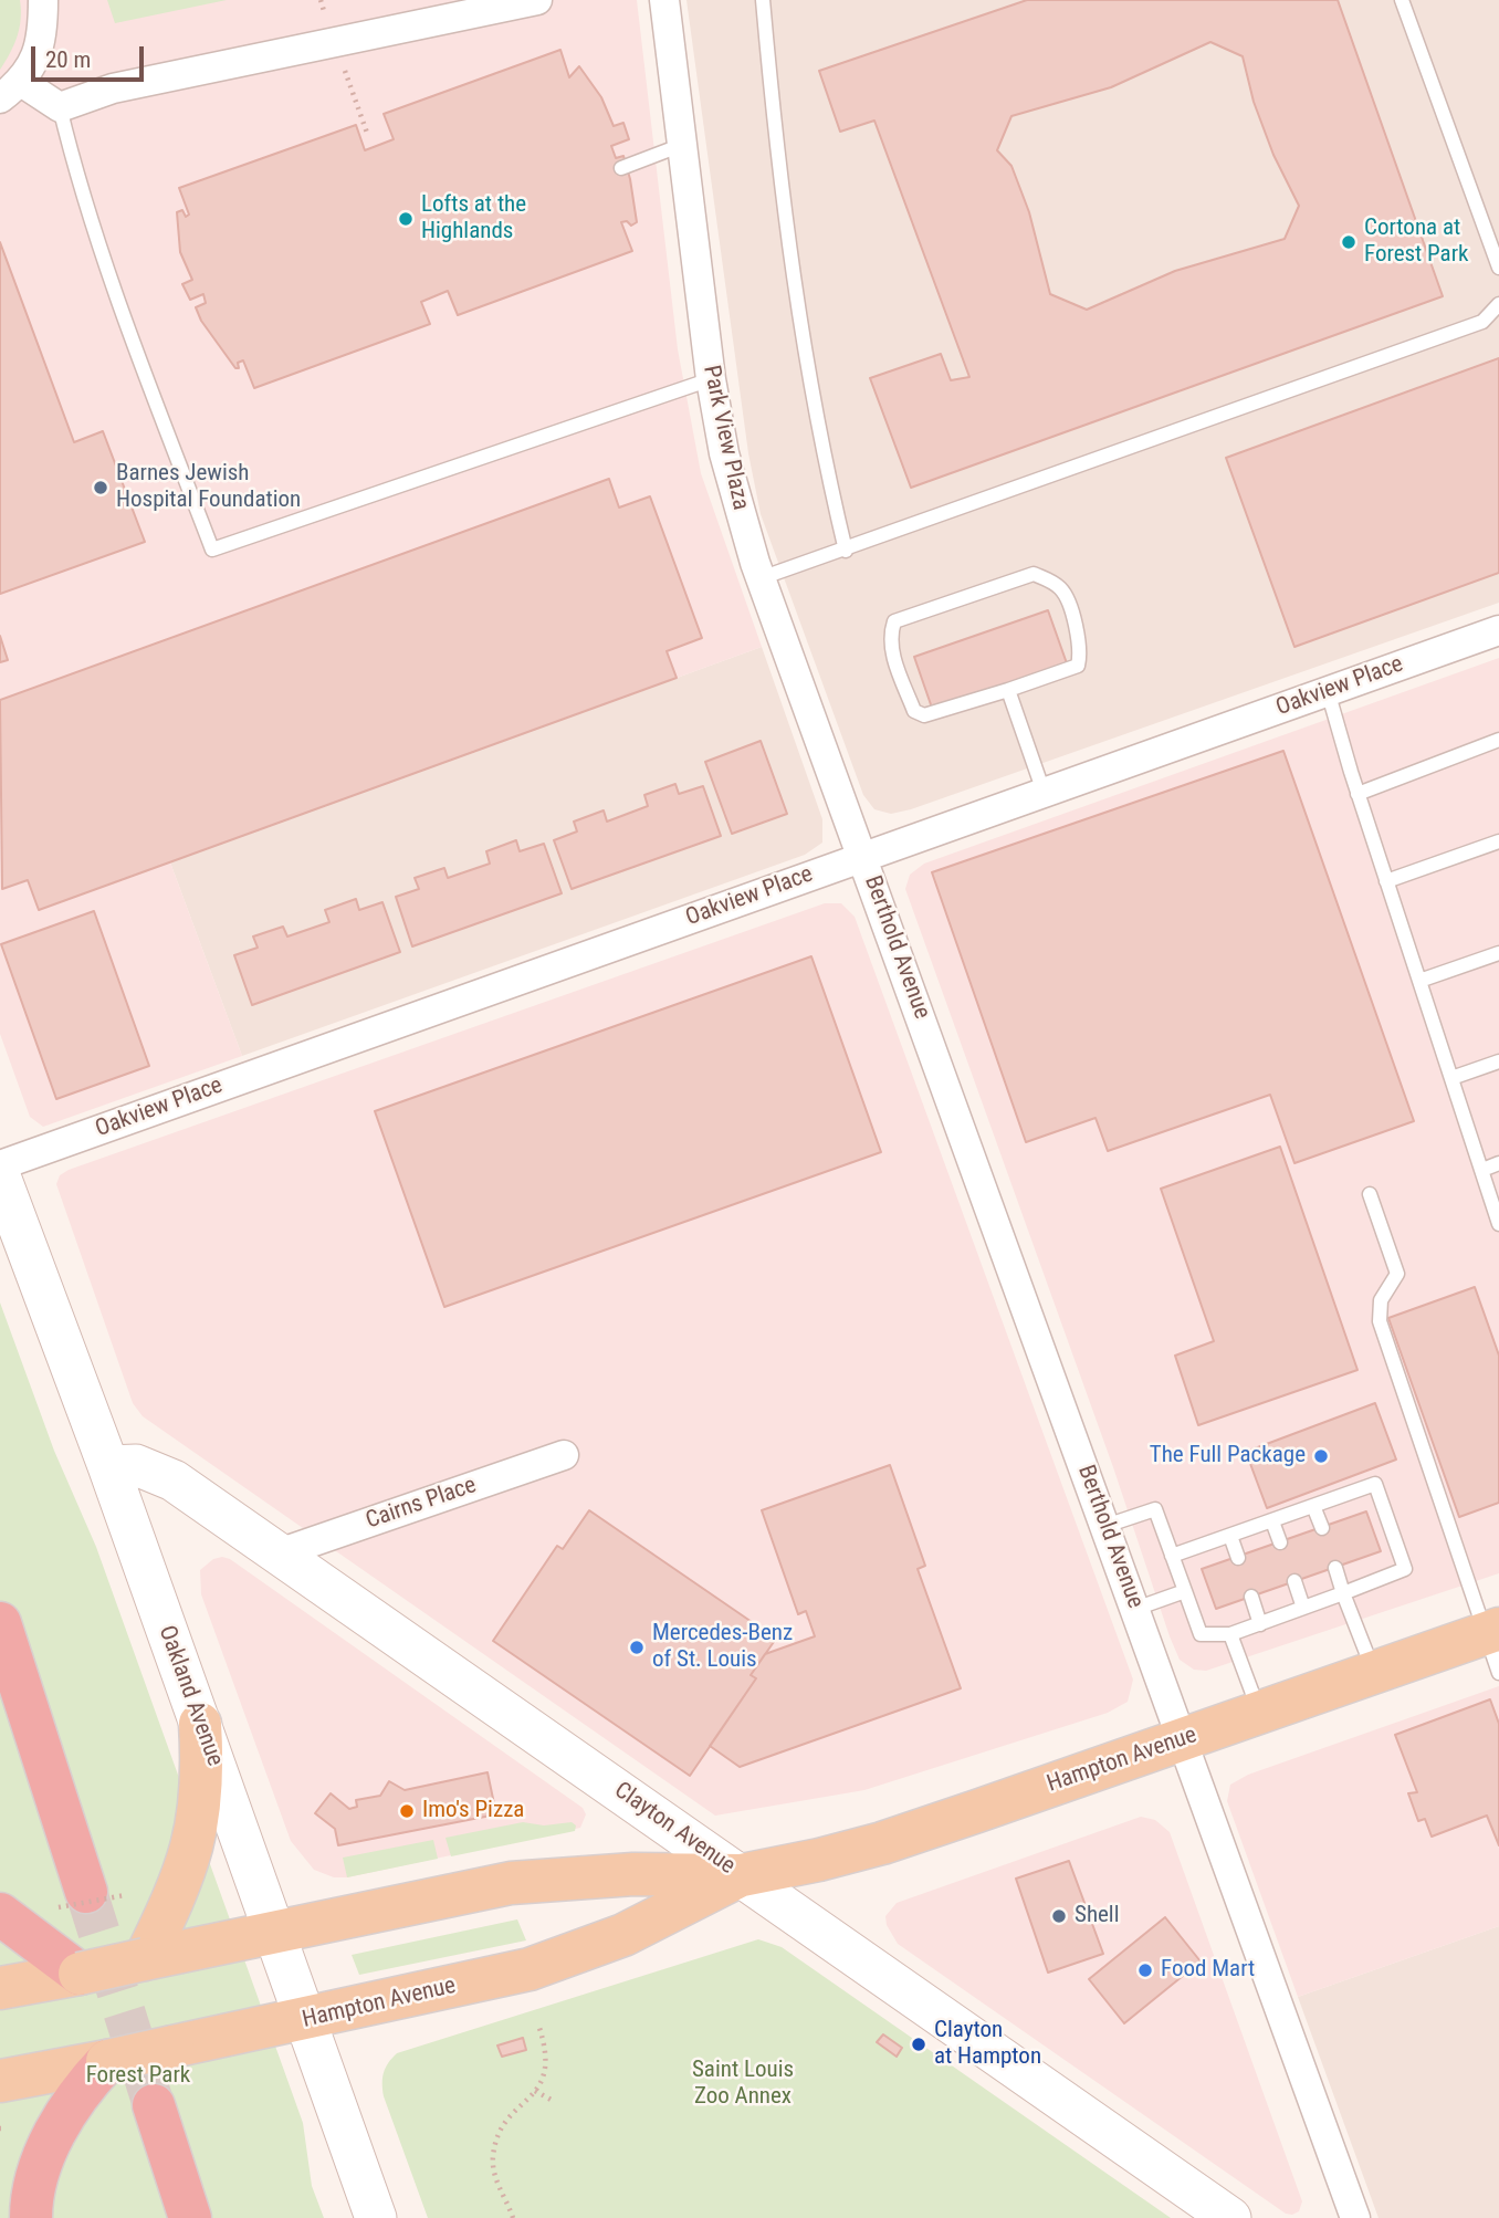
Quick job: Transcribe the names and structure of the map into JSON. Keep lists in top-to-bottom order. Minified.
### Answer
{"streets":{"main road":["Hampton Avenue"],"street":["Park View Plaza","Oakview Place","Berthold Avenue","Cairns Place","Oakland Avenue","Clayton Avenue"]},"crossings":[["Park View Plaza","Oakview Place"],["Park View Plaza","Berthold Avenue"],["Oakview Place","Berthold Avenue"],["Berthold Avenue","Hampton Avenue"],["Cairns Place","Clayton Avenue"],["Oakland Avenue","Hampton Avenue"],["Oakland Avenue","Clayton Avenue"],["Hampton Avenue","Clayton Avenue"]],"parks":["Saint Louis Zoo Annex","Forest Park"],"places":["Lofts at the Highlands","Cortona at Forest Park","Barnes Jewish Hospital Foundation","The Full Package","Mercedes-Benz of St. Louis","Imo's Pizza","Shell","Food Mart","Clayton at Hampton"],"scale_bar":"20 m"}
